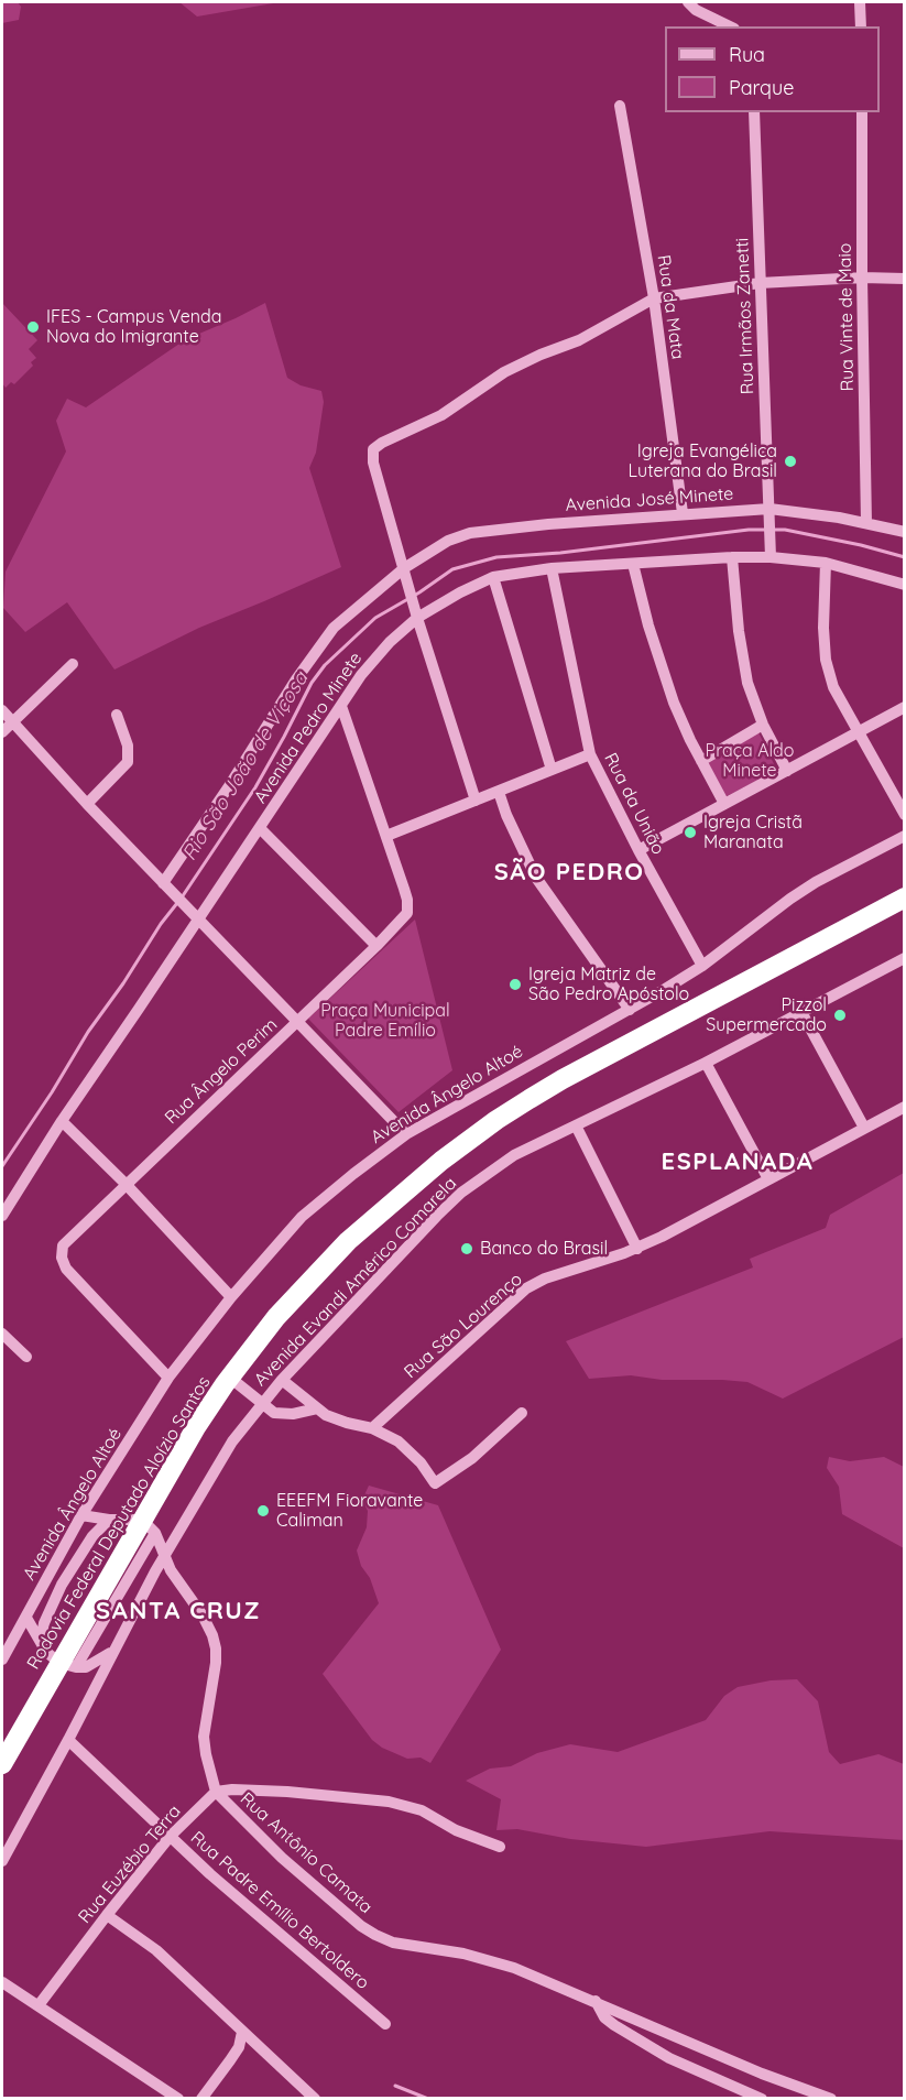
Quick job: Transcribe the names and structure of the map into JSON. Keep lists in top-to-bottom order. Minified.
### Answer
{"streets":{"highway":["Rodovia Federal Deputado Aloízio Santos"],"street":["Rua da Mata","Rua Irmãos Zanetti","Rua Vinte de Maio","Avenida José Minete","Avenida Pedro Minete","Rua da União","Rua Ângelo Perim","Avenida Ângelo Altoé","Avenida Evandi Américo Comarela","Rua São Lourenço","Rua Antônio Camata","Rua Euzébio Terra","Rua Padre Emílio Bertoldero"]},"crossings":[["Rua da Mata","Avenida José Minete"],["Rua Irmãos Zanetti","Avenida José Minete"],["Rua Irmãos Zanetti","Avenida Pedro Minete"],["Rua Vinte de Maio","Avenida José Minete"],["Avenida Pedro Minete","Rua da União"],["Rua da União","Avenida Ângelo Altoé"],["Rua Ângelo Perim","Avenida Ângelo Altoé"],["Avenida Evandi Américo Comarela","Rua Antônio Camata"],["Avenida Evandi Américo Comarela","Rua Padre Emílio Bertoldero"],["Rodovia Federal Deputado Aloízio Santos","Rua Antônio Camata"],["Rua Antônio Camata","Rua Euzébio Terra"],["Rua Euzébio Terra","Rua Padre Emílio Bertoldero"]],"districts":["SÃO PEDRO","ESPLANADA","SANTA CRUZ"],"water":["Rio São João de Viçosa"],"parks":["Praça Aldo Minete","Praça Municipal Padre Emílio"],"places":["IFES - Campus Venda Nova do Imigrante","Igreja Evangélica Luterana do Brasil","Igreja Cristã Maranata","Igreja Matriz de São Pedro Apóstolo","Pizzol Supermercado","Banco do Brasil","EEEFM Fioravante Caliman"],"legend":["Rua","Parque"]}
